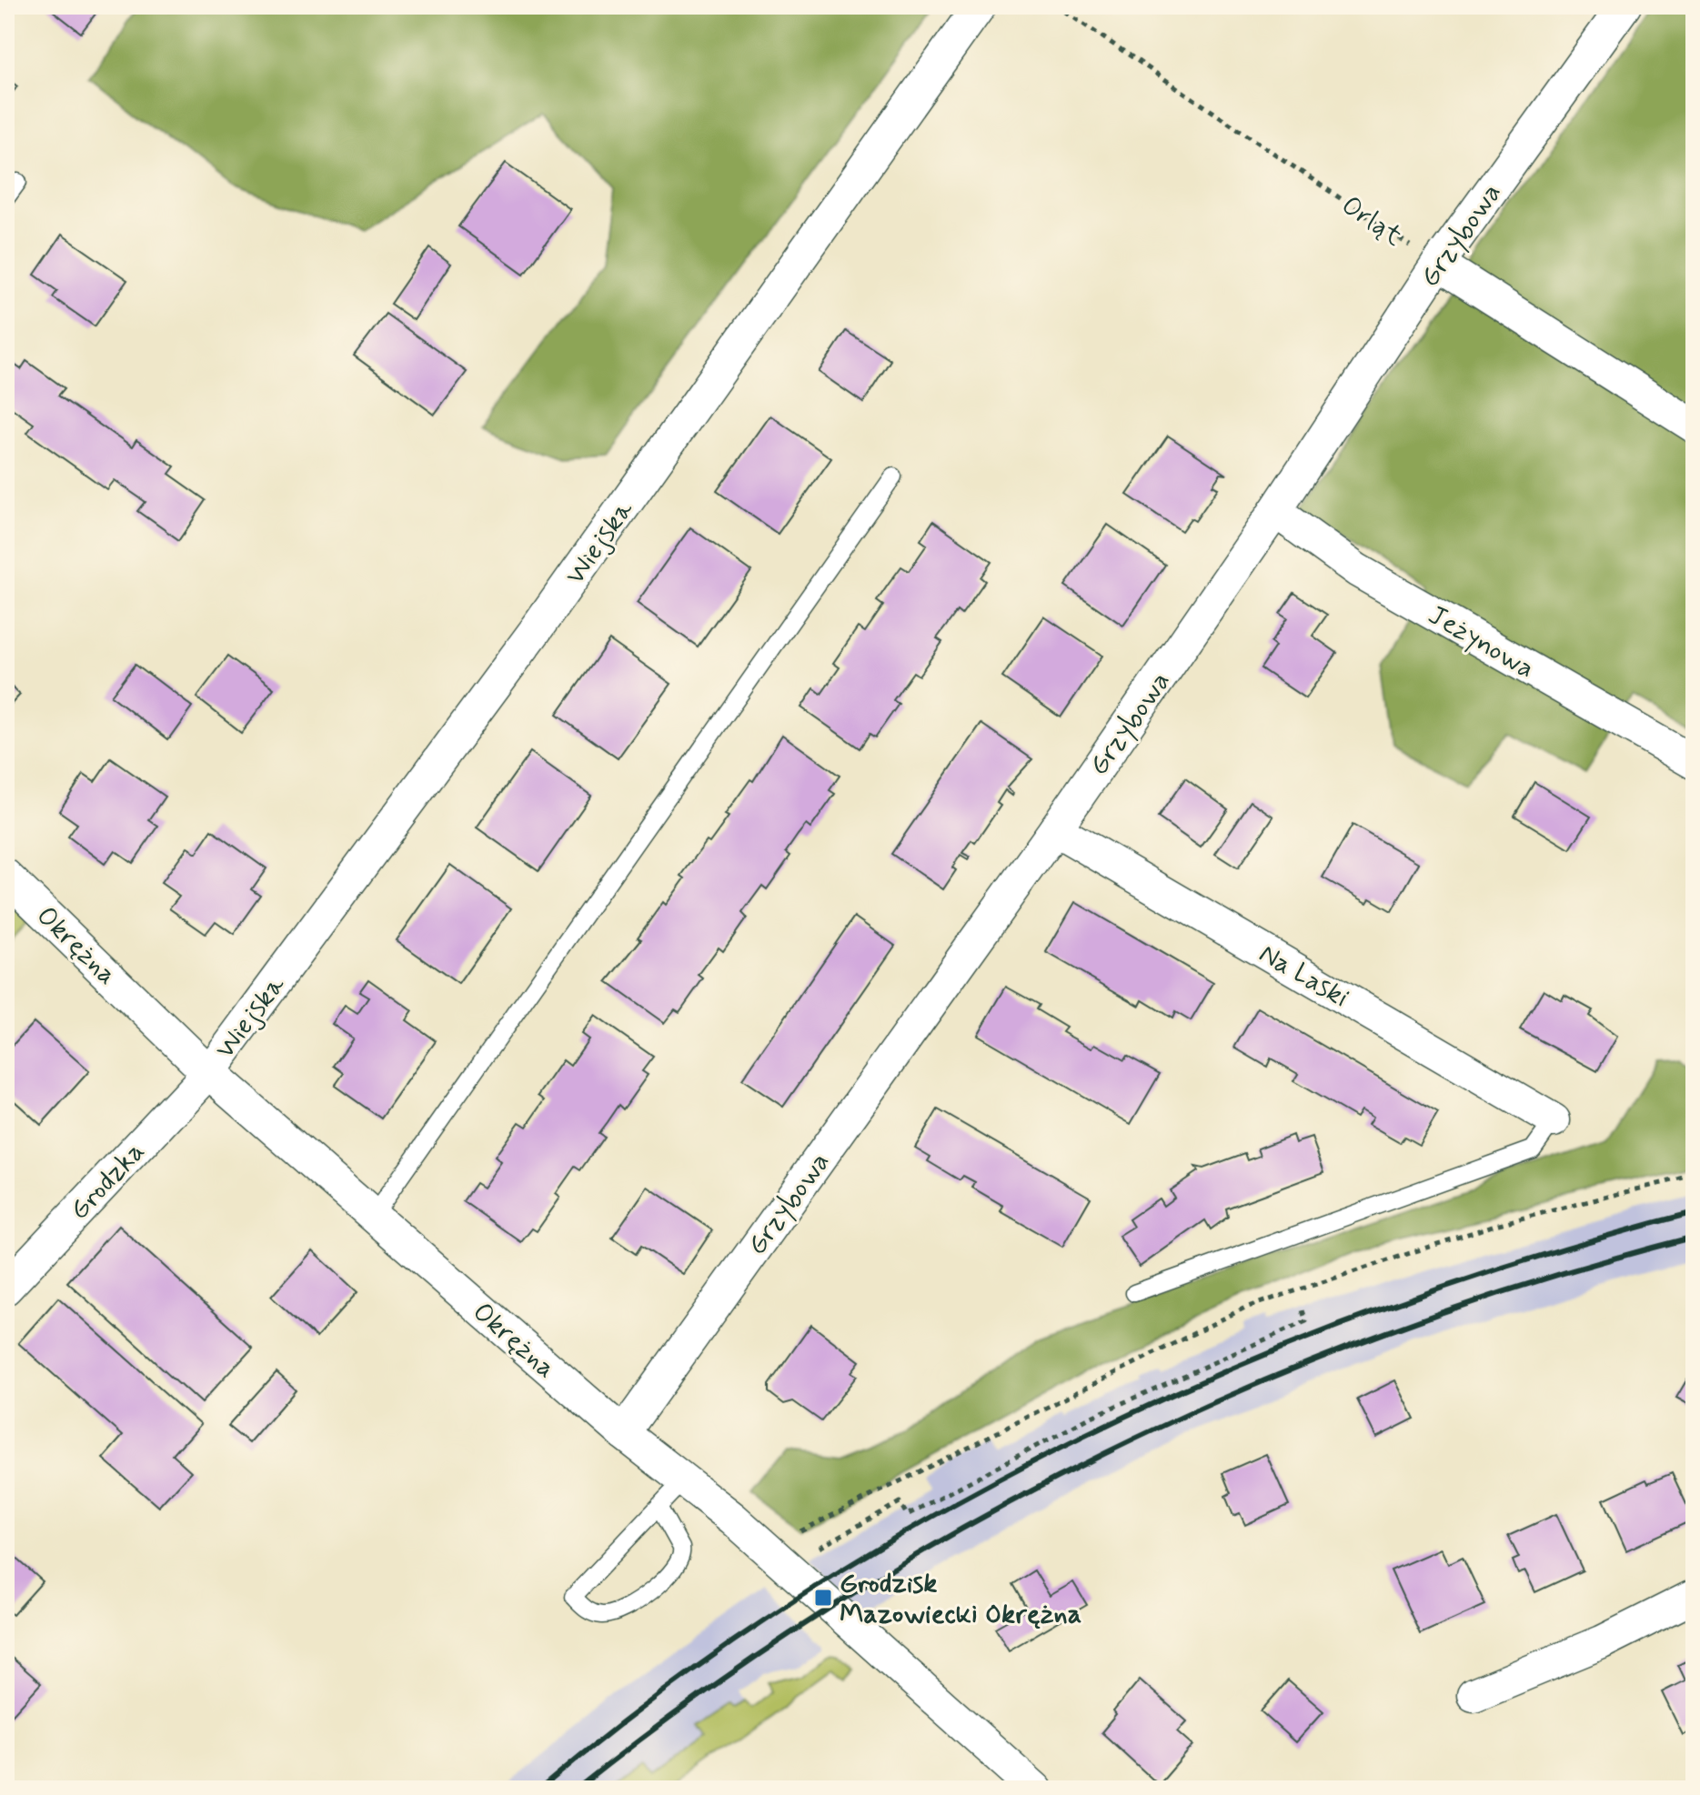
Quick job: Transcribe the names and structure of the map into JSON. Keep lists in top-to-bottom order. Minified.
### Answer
{"streets":{"street":["Grzybowa","Wiejska","Jeżynowa","Okrężna","Na Laski","Grodzka"],"path":["Orląt"]},"crossings":[["Orląt","Grzybowa"],["Grzybowa","Jeżynowa"],["Grzybowa","Okrężna"],["Grzybowa","Na Laski"],["Wiejska","Okrężna"],["Wiejska","Grodzka"],["Okrężna","Grodzka"]],"places":{"transit":["Grodzisk Mazowiecki Okrężna"]}}
